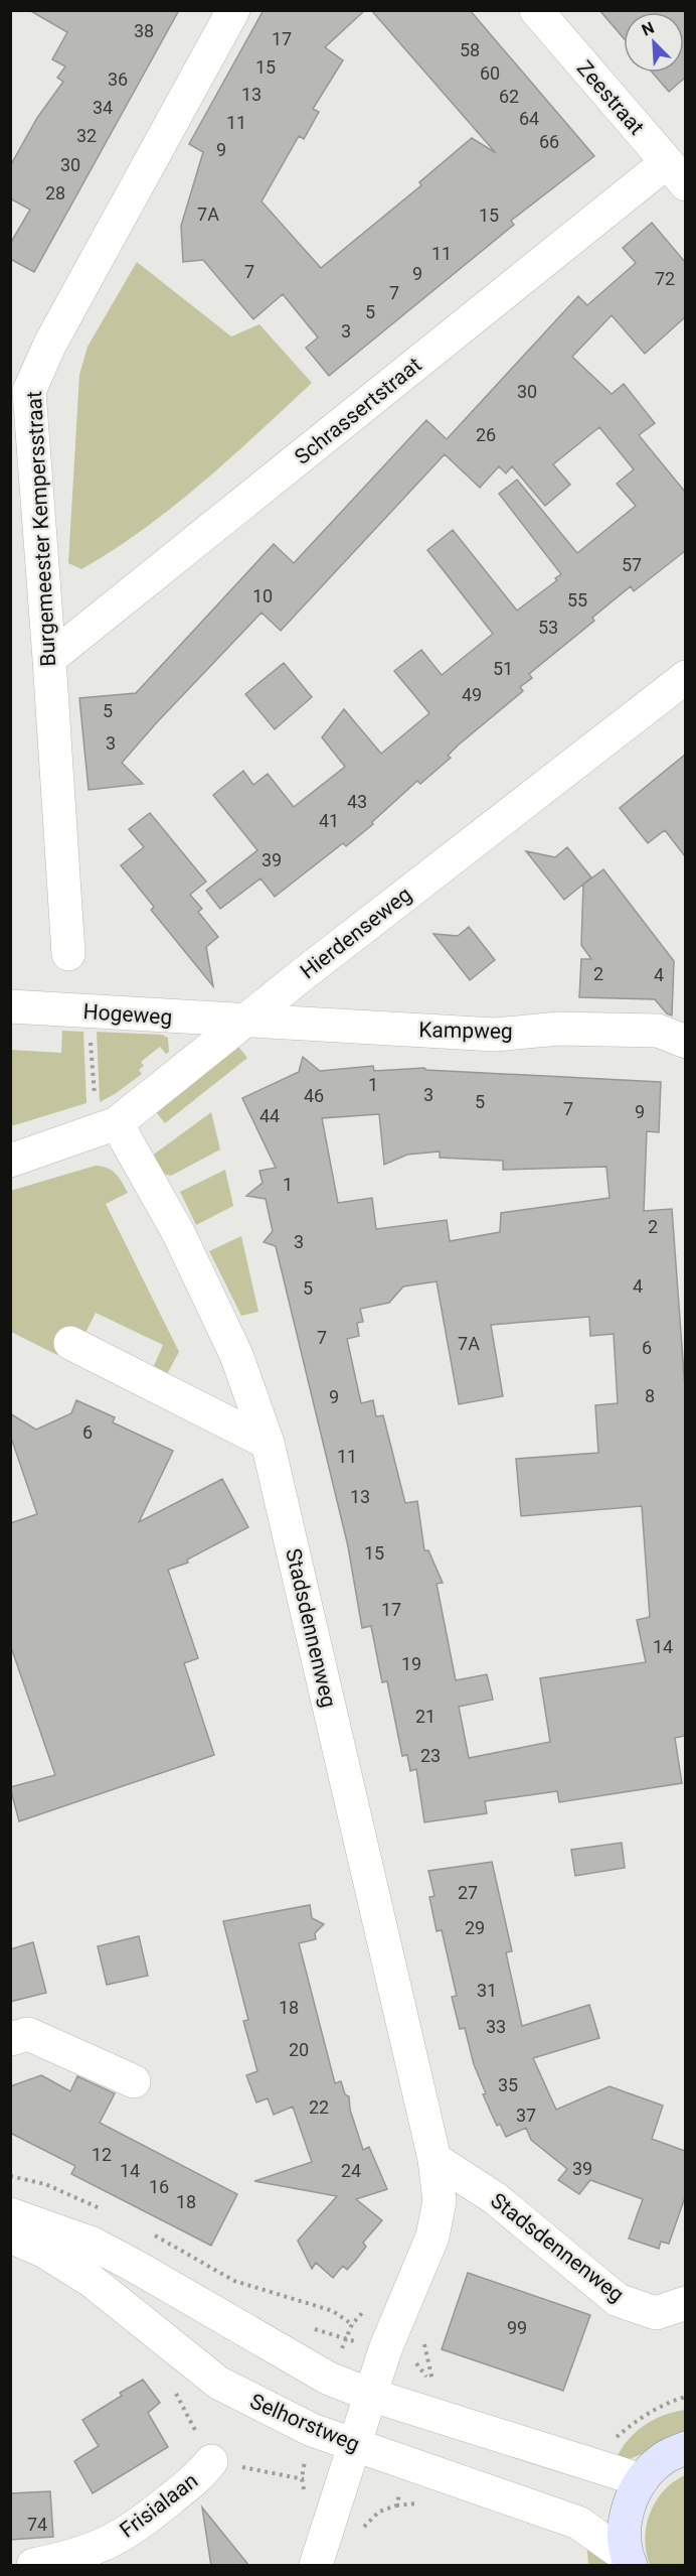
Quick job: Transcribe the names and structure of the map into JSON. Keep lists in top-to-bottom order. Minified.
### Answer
{"streets":{"street":["Zeestraat","Schrassertstraat","Burgemeester Kempersstraat","Hierdenseweg","Hogeweg","Kampweg","Stadsdennenweg","Selhorstweg","Frisialaan"]},"crossings":[["Zeestraat","Schrassertstraat"],["Schrassertstraat","Burgemeester Kempersstraat"],["Hierdenseweg","Hogeweg"],["Hierdenseweg","Kampweg"],["Hierdenseweg","Stadsdennenweg"],["Hogeweg","Kampweg"],["Stadsdennenweg","Selhorstweg"]],"house_numbers":["38","17","58","15","60","36","13","62","34","64","11","32","66","9","30","28","7A","15","11","7","9","72","7","5","3","30","26","57","10","55","53","51","49","5","3","43","41","39","2","4","1","3","46","5","7","9","44","1","2","3","4","5","7","7A","6","8","9","6","11","13","15","17","14","19","21","23","27","29","31","18","33","20","35","22","37","12","39","14","24","16","18","99","74"],"north":"top left"}
